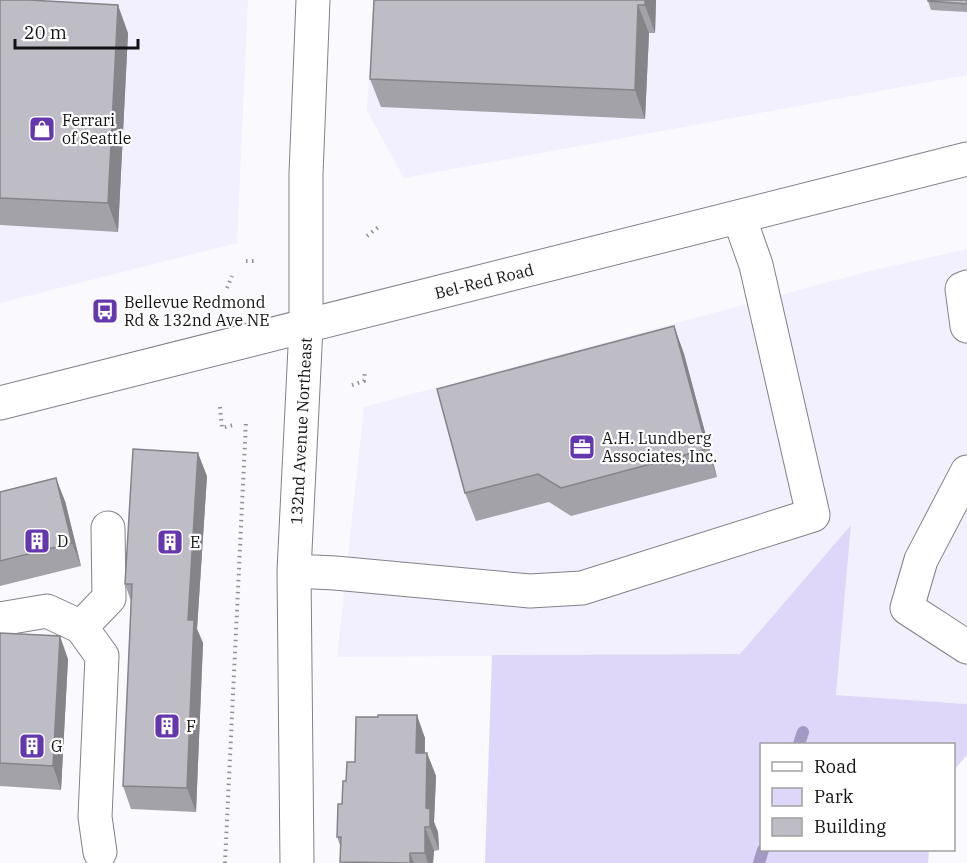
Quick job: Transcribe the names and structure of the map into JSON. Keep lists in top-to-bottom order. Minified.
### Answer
{"streets":{"main road":["Bel-Red Road","132nd Avenue Northeast"]},"crossings":[["Bel-Red Road","132nd Avenue Northeast"]],"places":{"shop":["Ferrari of Seattle"],"bus stop":["Bellevue Redmond Rd & 132nd Ave NE"],"office":["A.H. Lundberg Associates, Inc."],"building":["D","E","F","G"]},"legend":["Road","Park","Building"],"scale_bar":"20 m"}
